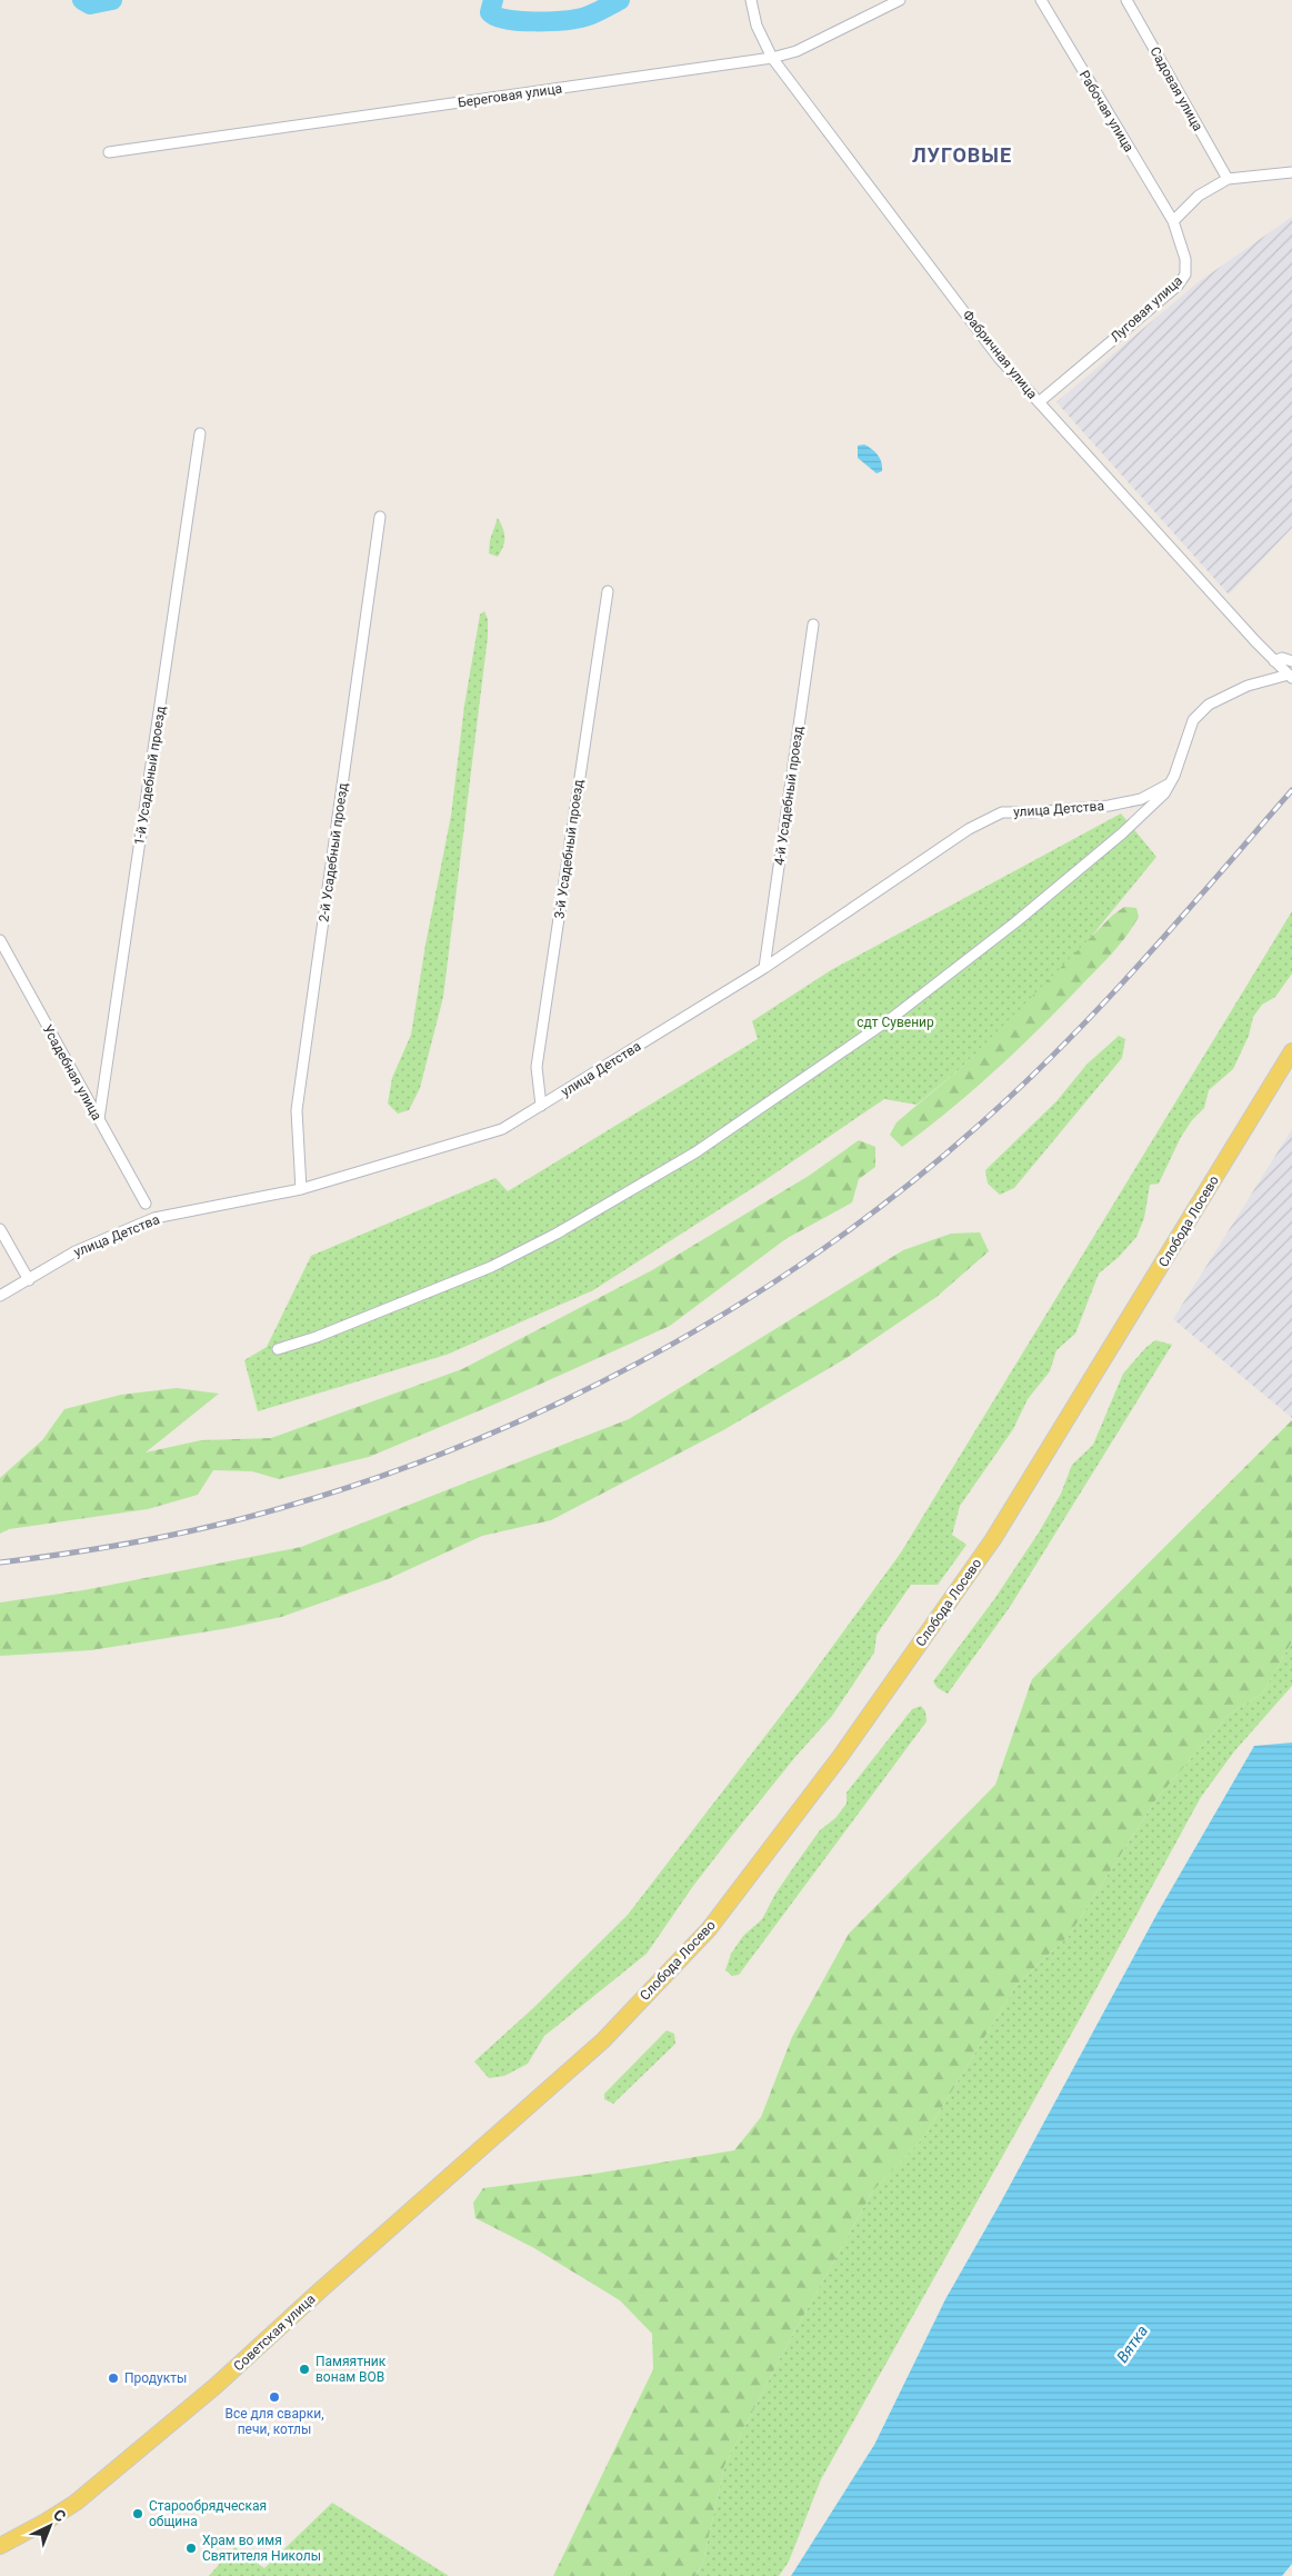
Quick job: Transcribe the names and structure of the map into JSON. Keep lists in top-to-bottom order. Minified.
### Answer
{"streets":{"main road":["Слобода Лосево","Советская улица"],"street":["Садовая улица","Береговая улица","Рабочая улица","Луговая улица","Фабричная улица","1-й Усадебный проезд","4-й Усадебный проезд","улица Детства","3-й Усадебный проезд","2-й Усадебный проезд","Усадебная улица"]},"crossings":[["Береговая улица","Фабричная улица"],["Рабочая улица","Луговая улица"],["Луговая улица","Фабричная улица"],["1-й Усадебный проезд","Усадебная улица"],["4-й Усадебный проезд","улица Детства"],["улица Детства","3-й Усадебный проезд"],["улица Детства","2-й Усадебный проезд"],["Слобода Лосево","Советская улица"]],"districts":["ЛУГОВЫЕ"],"water":["Вятка"],"parks":["сдт Сувенир"],"places":["Памяятник вонам ВОВ","Продукты","Все для сварки, печи, котлы","Старообрядческая община","Храм во имя Святителя Николы"],"north":"top right"}
